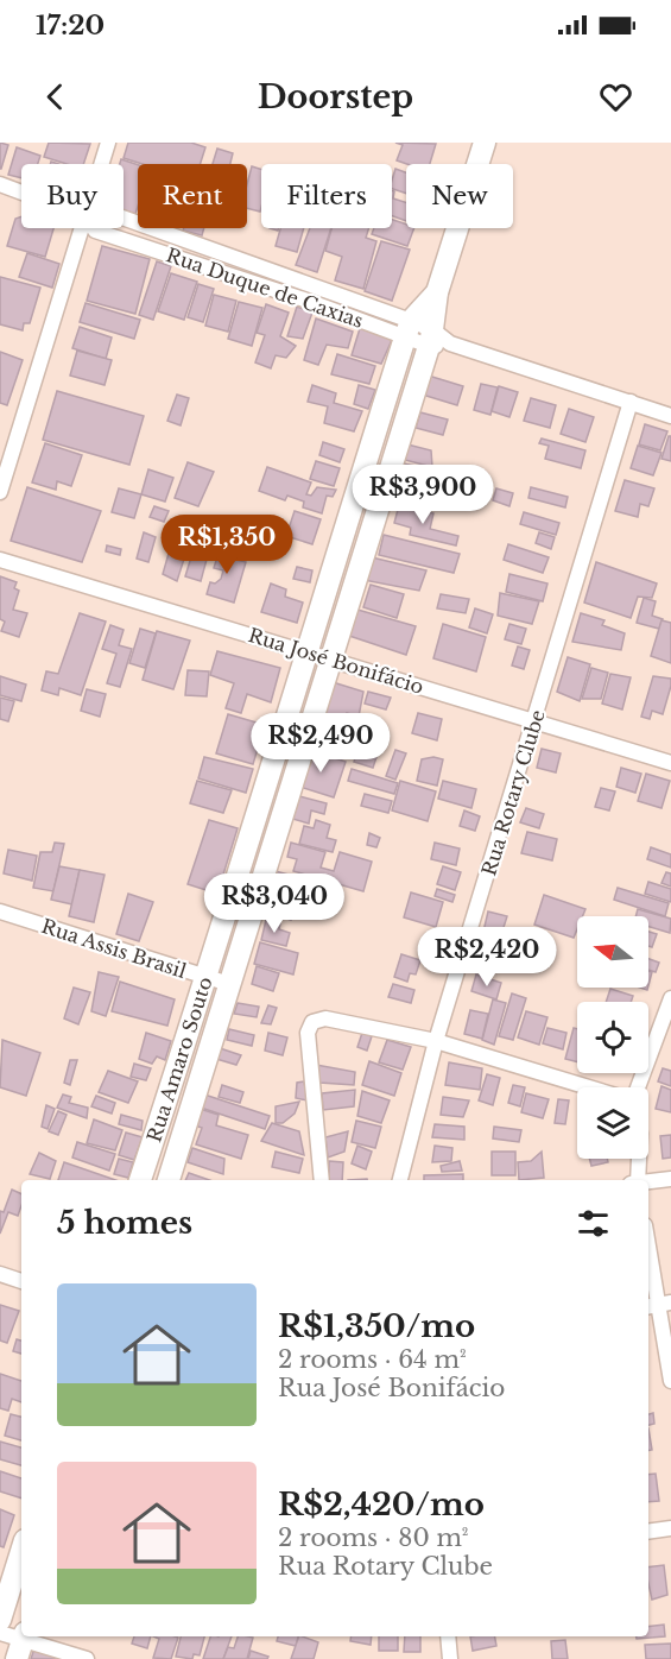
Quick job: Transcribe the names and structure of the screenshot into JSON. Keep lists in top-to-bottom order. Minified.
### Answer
{"streets":{"street":["Rua Duque de Caxias","Rua José Bonifácio","Rua Rotary Clube","Rua Assis Brasil","Rua Amaro Souto"]},"crossings":[["Rua Duque de Caxias","Rua Rotary Clube"],["Rua Duque de Caxias","Rua Amaro Souto"],["Rua José Bonifácio","Rua Rotary Clube"],["Rua José Bonifácio","Rua Amaro Souto"],["Rua Assis Brasil","Rua Amaro Souto"]],"north":"left","page":{"status":"17:20","header":"Doorstep","chip":["Buy","Rent","Filters","New"],"price":["R$3,900","R$1,350","R$2,490","R$3,040","R$2,420"],"heading":"5 homes","list":[{"name":"R$1,350/mo","note":"2 rooms · 64 m² · Rua José Bonifácio"},{"name":"R$2,420/mo","note":"2 rooms · 80 m² · Rua Rotary Clube"}]}}
